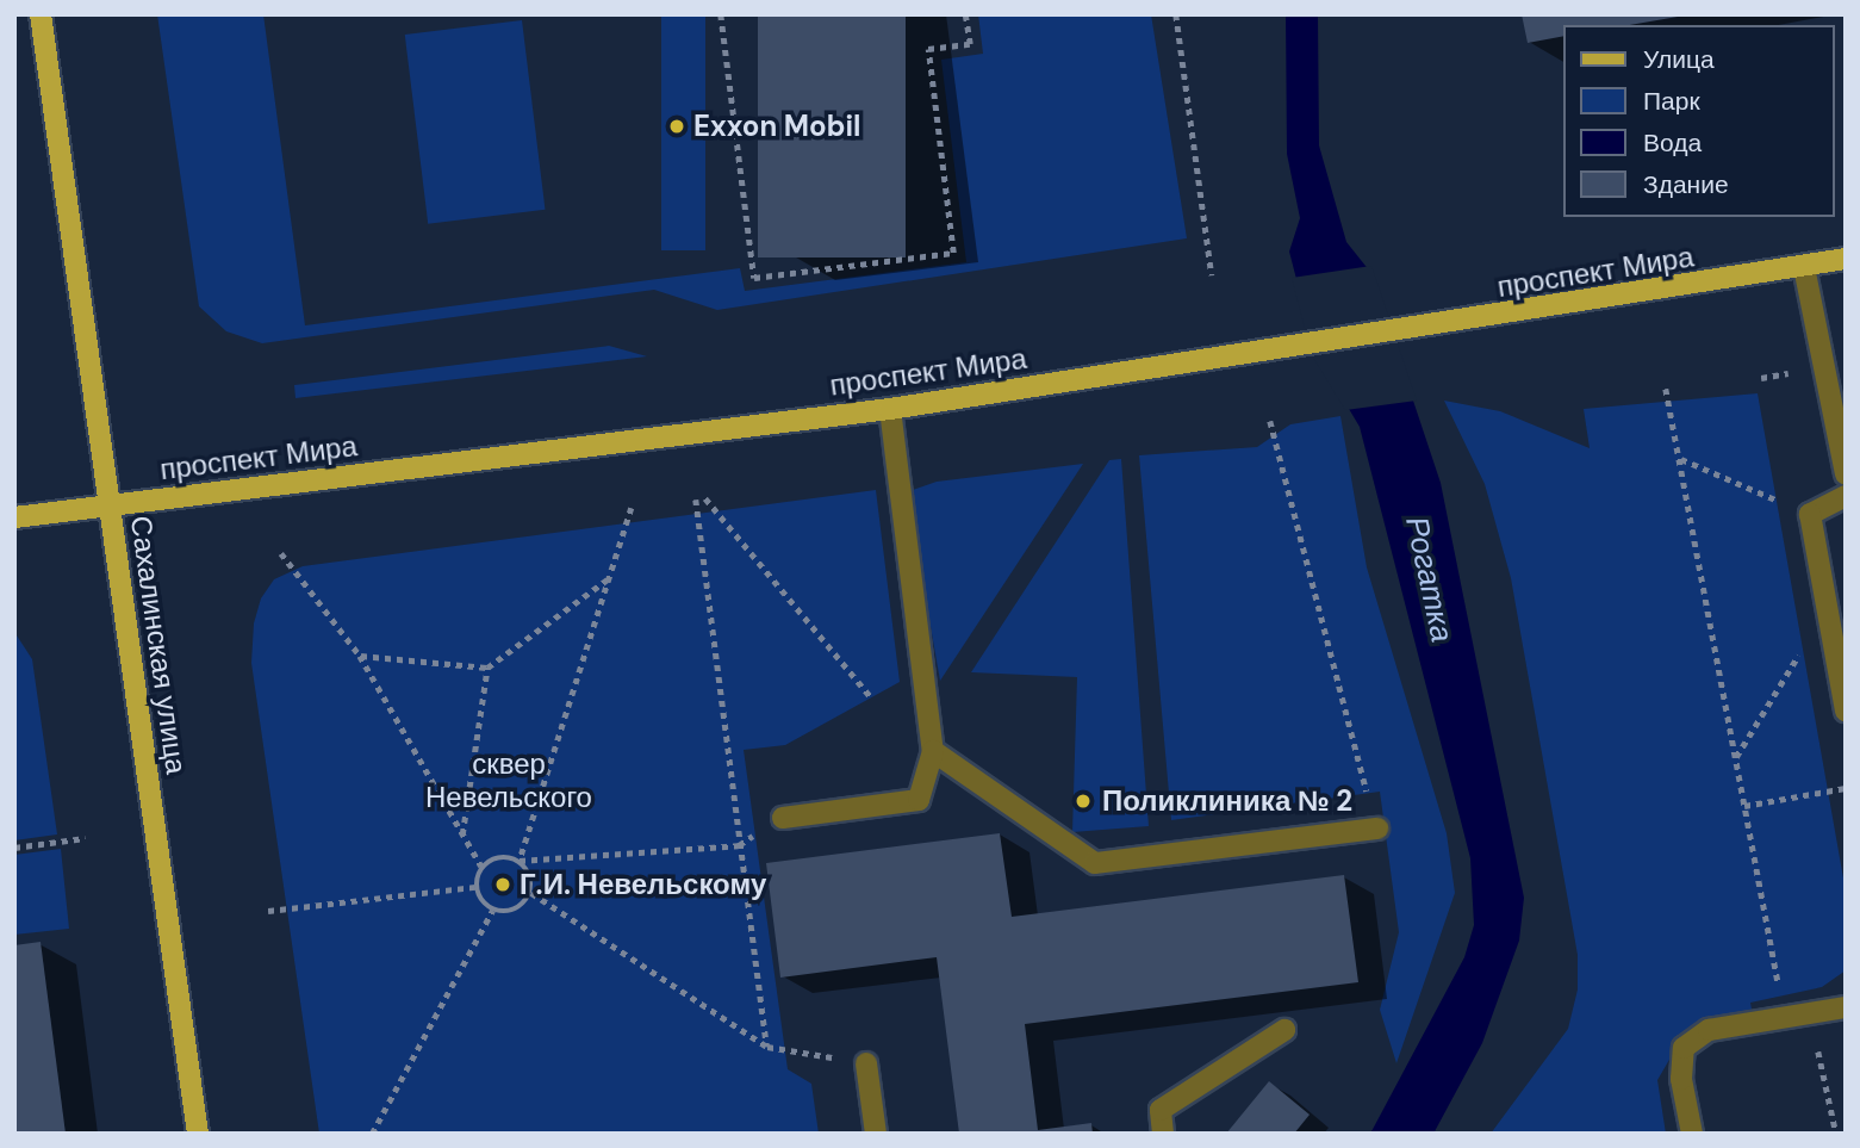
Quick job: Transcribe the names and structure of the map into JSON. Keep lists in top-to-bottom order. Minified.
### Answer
{"streets":{"main road":["проспект Мира","Сахалинская улица"]},"crossings":[["проспект Мира","Сахалинская улица"]],"water":["Рогатка"],"parks":["сквер Невельского"],"places":["Exxon Mobil","Поликлиника № 2","Г.И. Невельскому"],"legend":["Улица","Парк","Вода","Здание"]}
